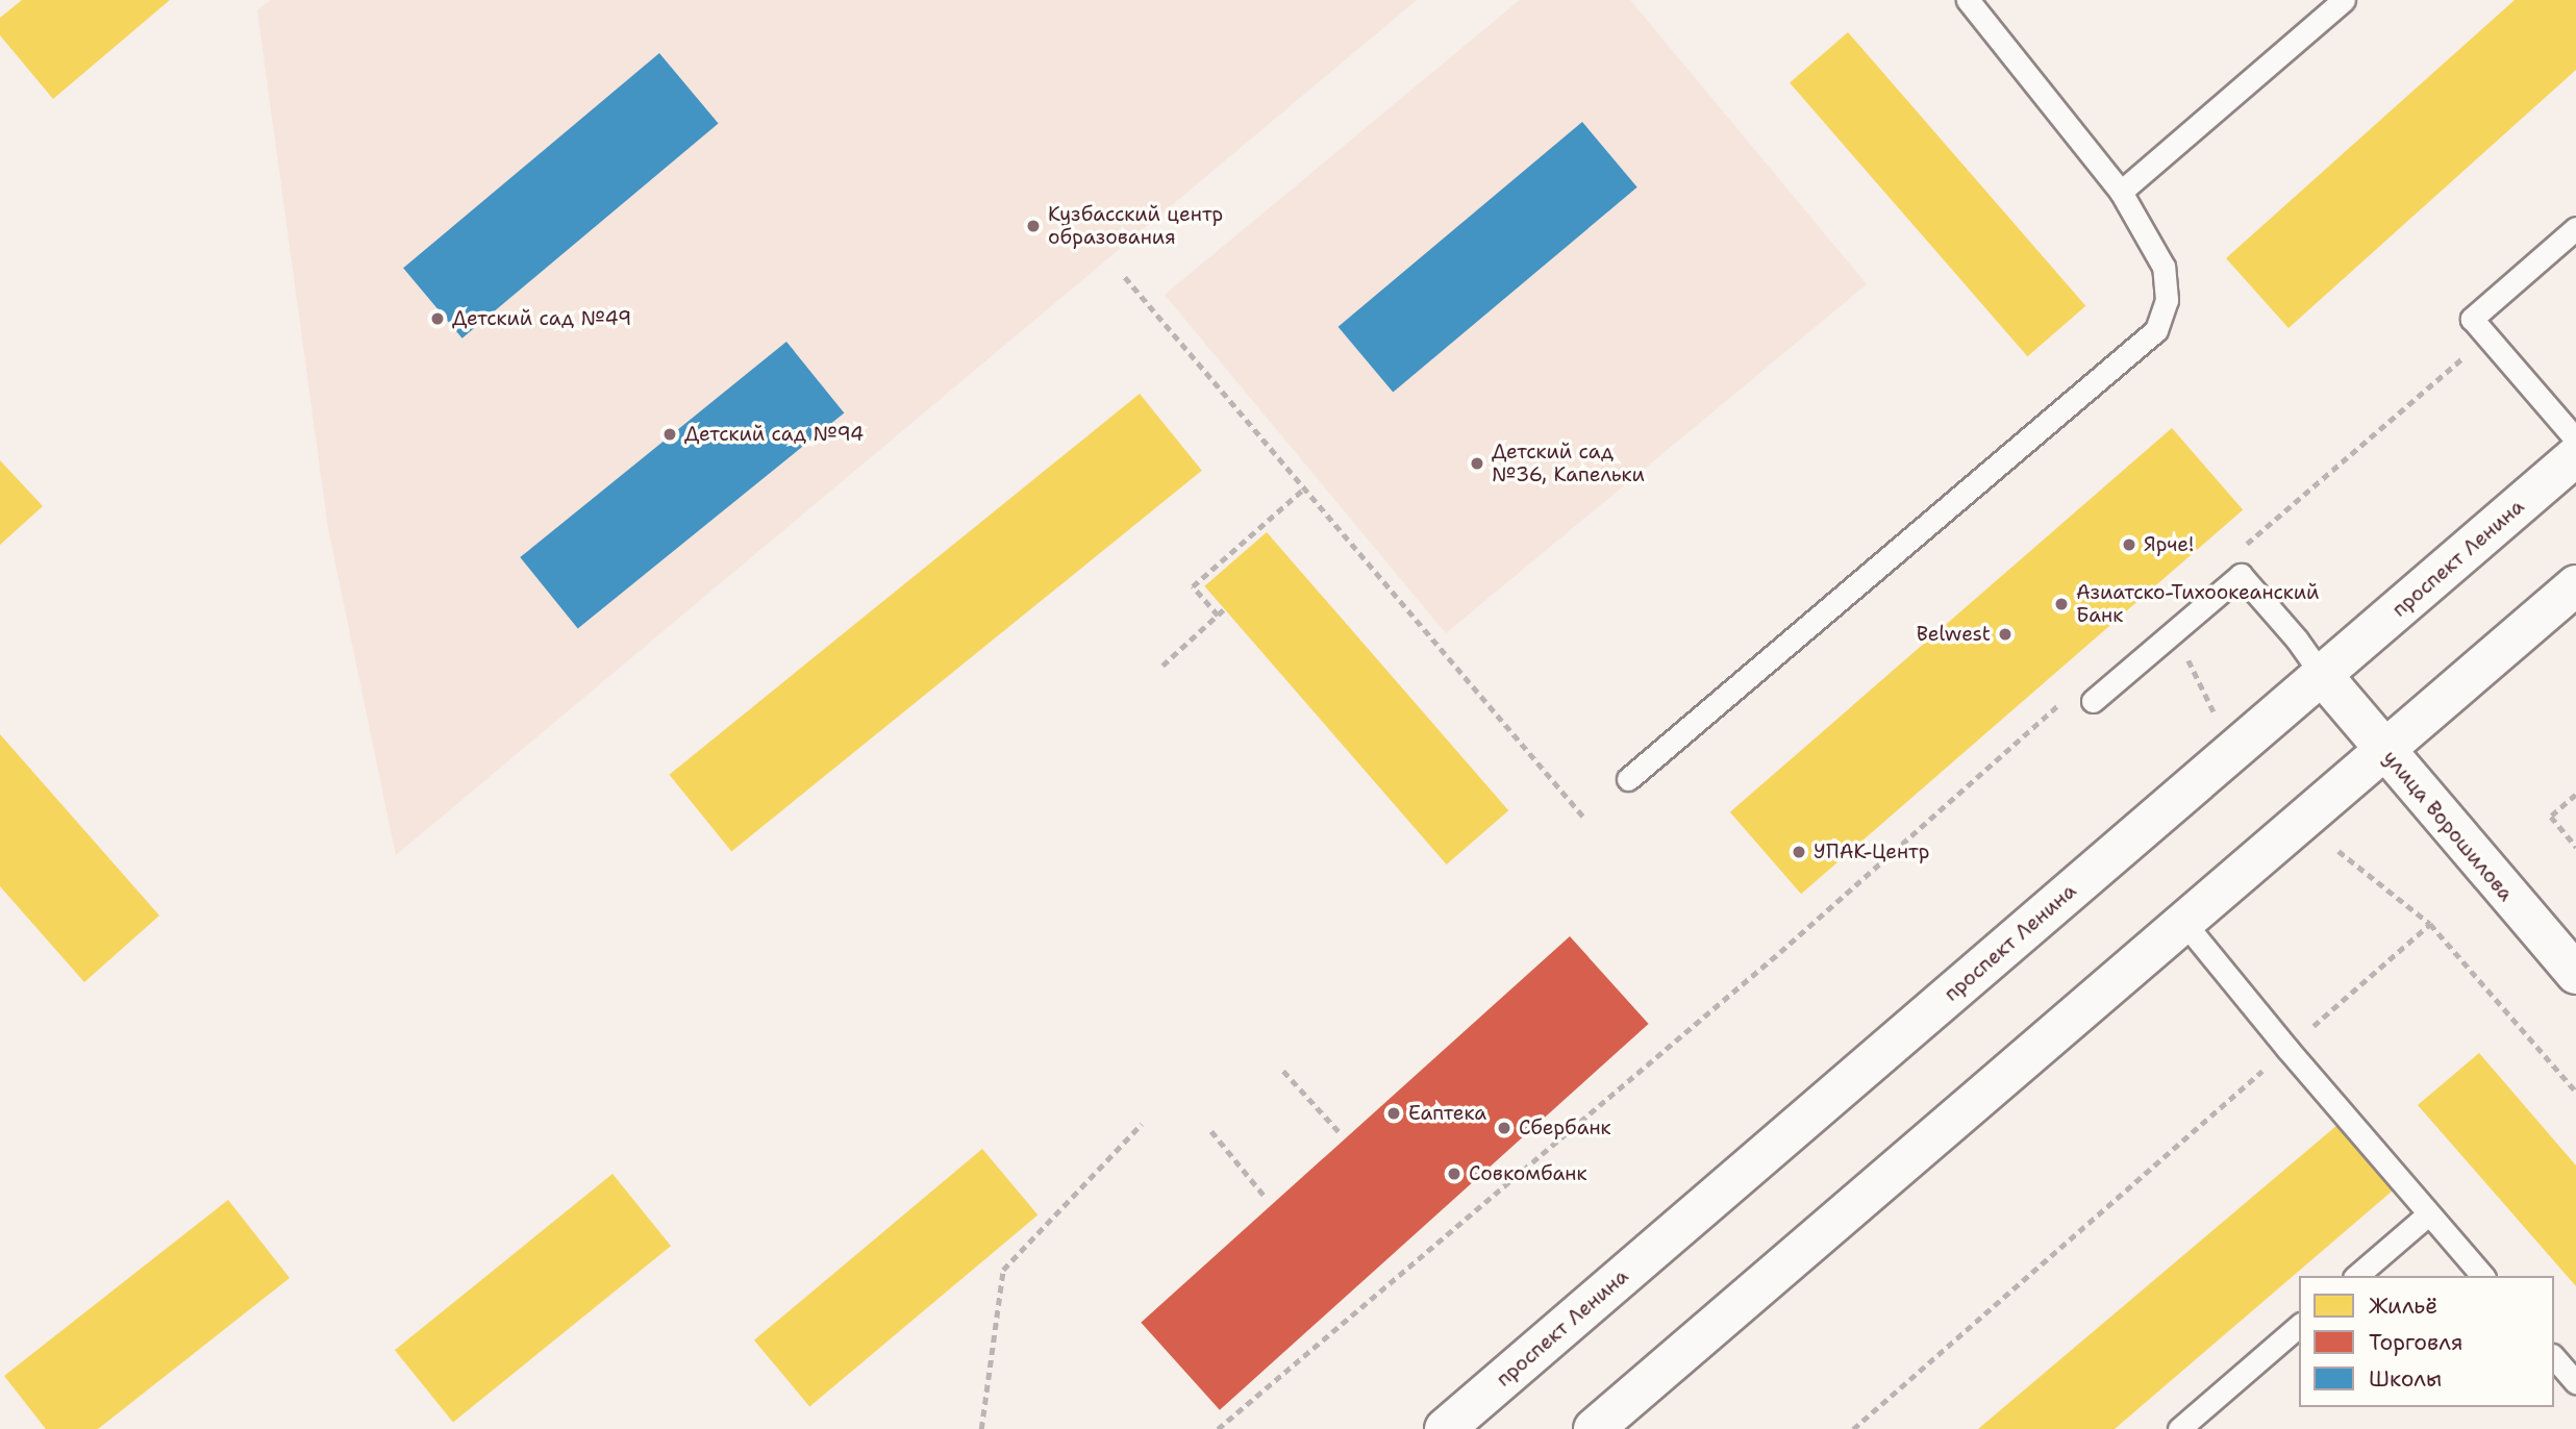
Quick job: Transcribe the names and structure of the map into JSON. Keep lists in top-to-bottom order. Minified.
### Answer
{"streets":{"main road":["проспект Ленина","улица Ворошилова"]},"crossings":[["проспект Ленина","улица Ворошилова"]],"places":["Кузбасский центр образования","Детский сад №49","Детский сад №94","Детский сад №36, Капельки","Ярче!","Азиатско-Тихоокеанский Банк","Belwest","УПАК-Центр","Еаптека","Сбербанк","Совкомбанк"],"legend":["Жильё","Торговля","Школы"]}
